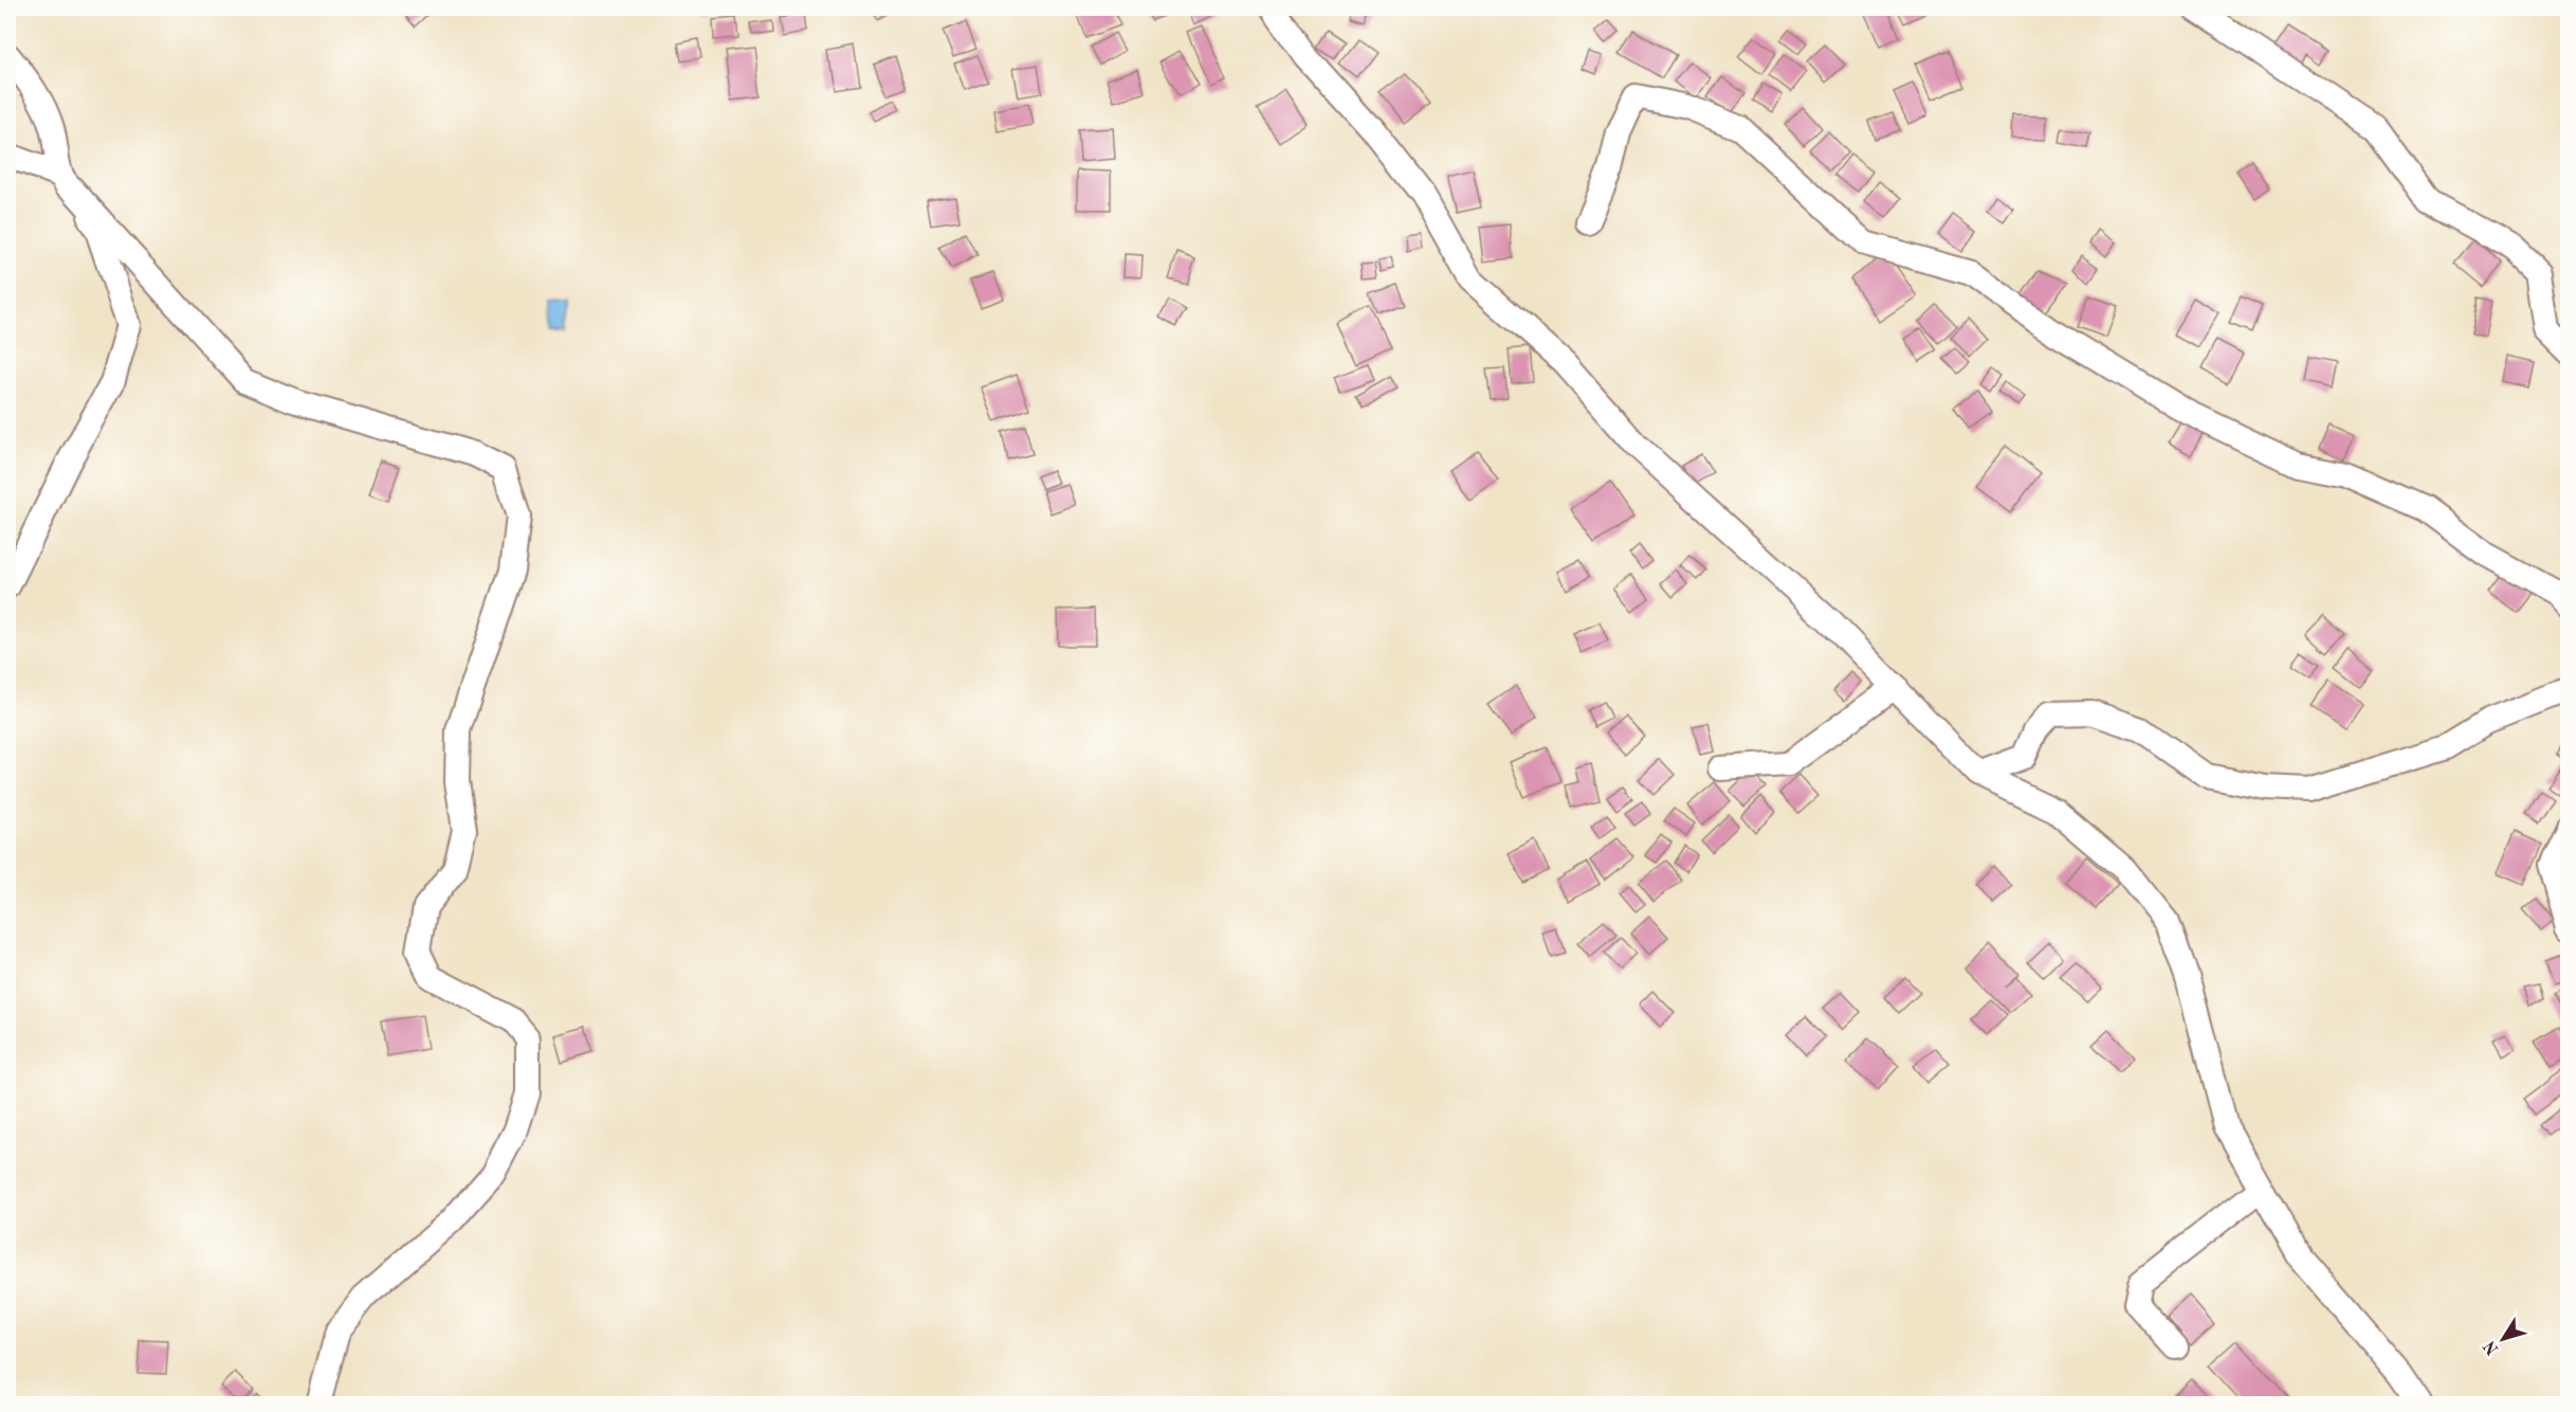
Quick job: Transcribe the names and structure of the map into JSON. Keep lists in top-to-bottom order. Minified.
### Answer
{"north":"bottom left"}
